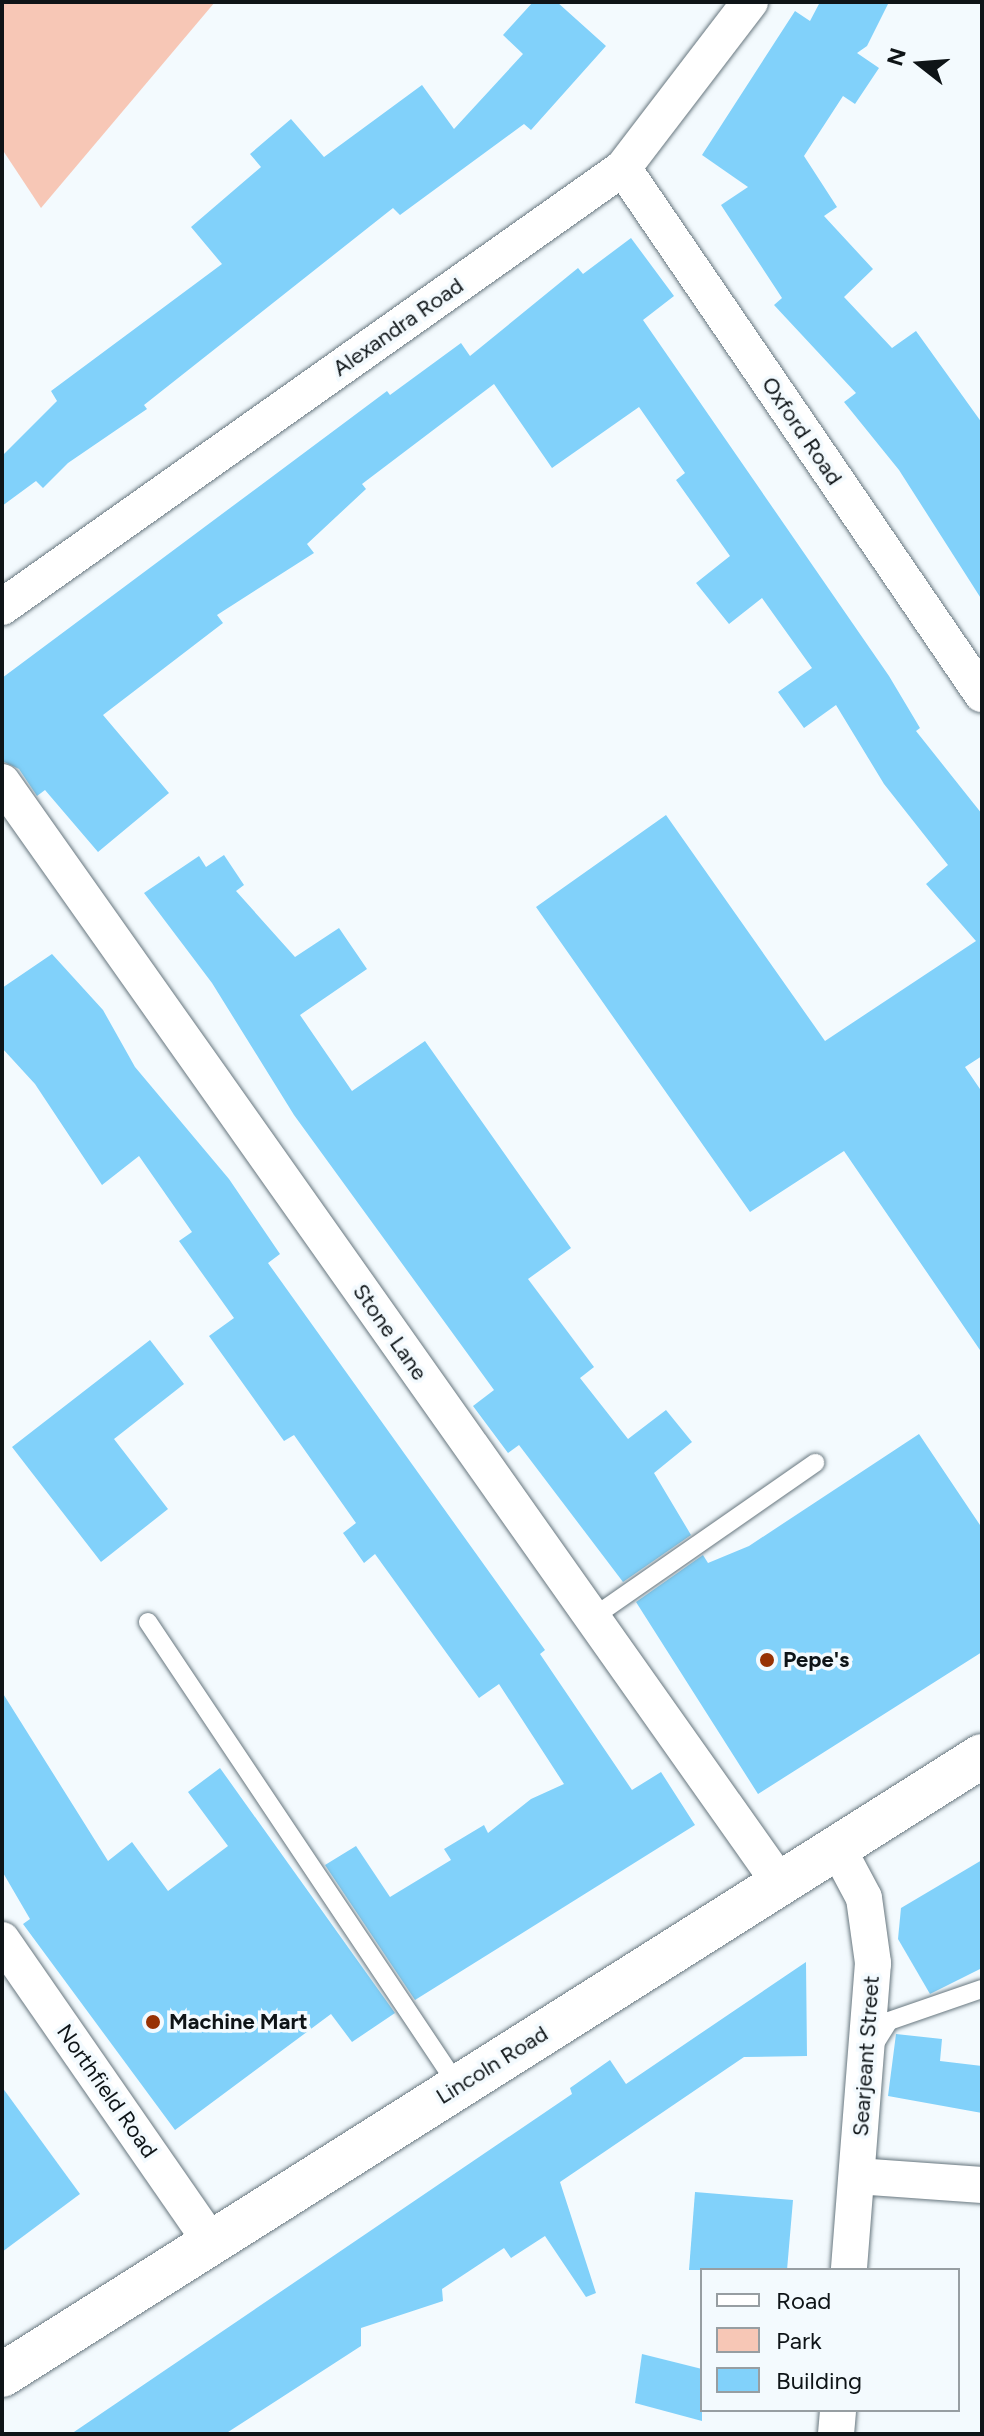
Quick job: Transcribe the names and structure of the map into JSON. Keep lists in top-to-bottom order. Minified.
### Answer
{"streets":{"street":["Alexandra Road","Oxford Road","Stone Lane","Searjeant Street","Lincoln Road","Northfield Road"]},"crossings":[["Alexandra Road","Oxford Road"],["Stone Lane","Lincoln Road"],["Searjeant Street","Lincoln Road"],["Lincoln Road","Northfield Road"]],"places":["Pepe's","Machine Mart"],"legend":["Road","Park","Building"],"north":"left"}
